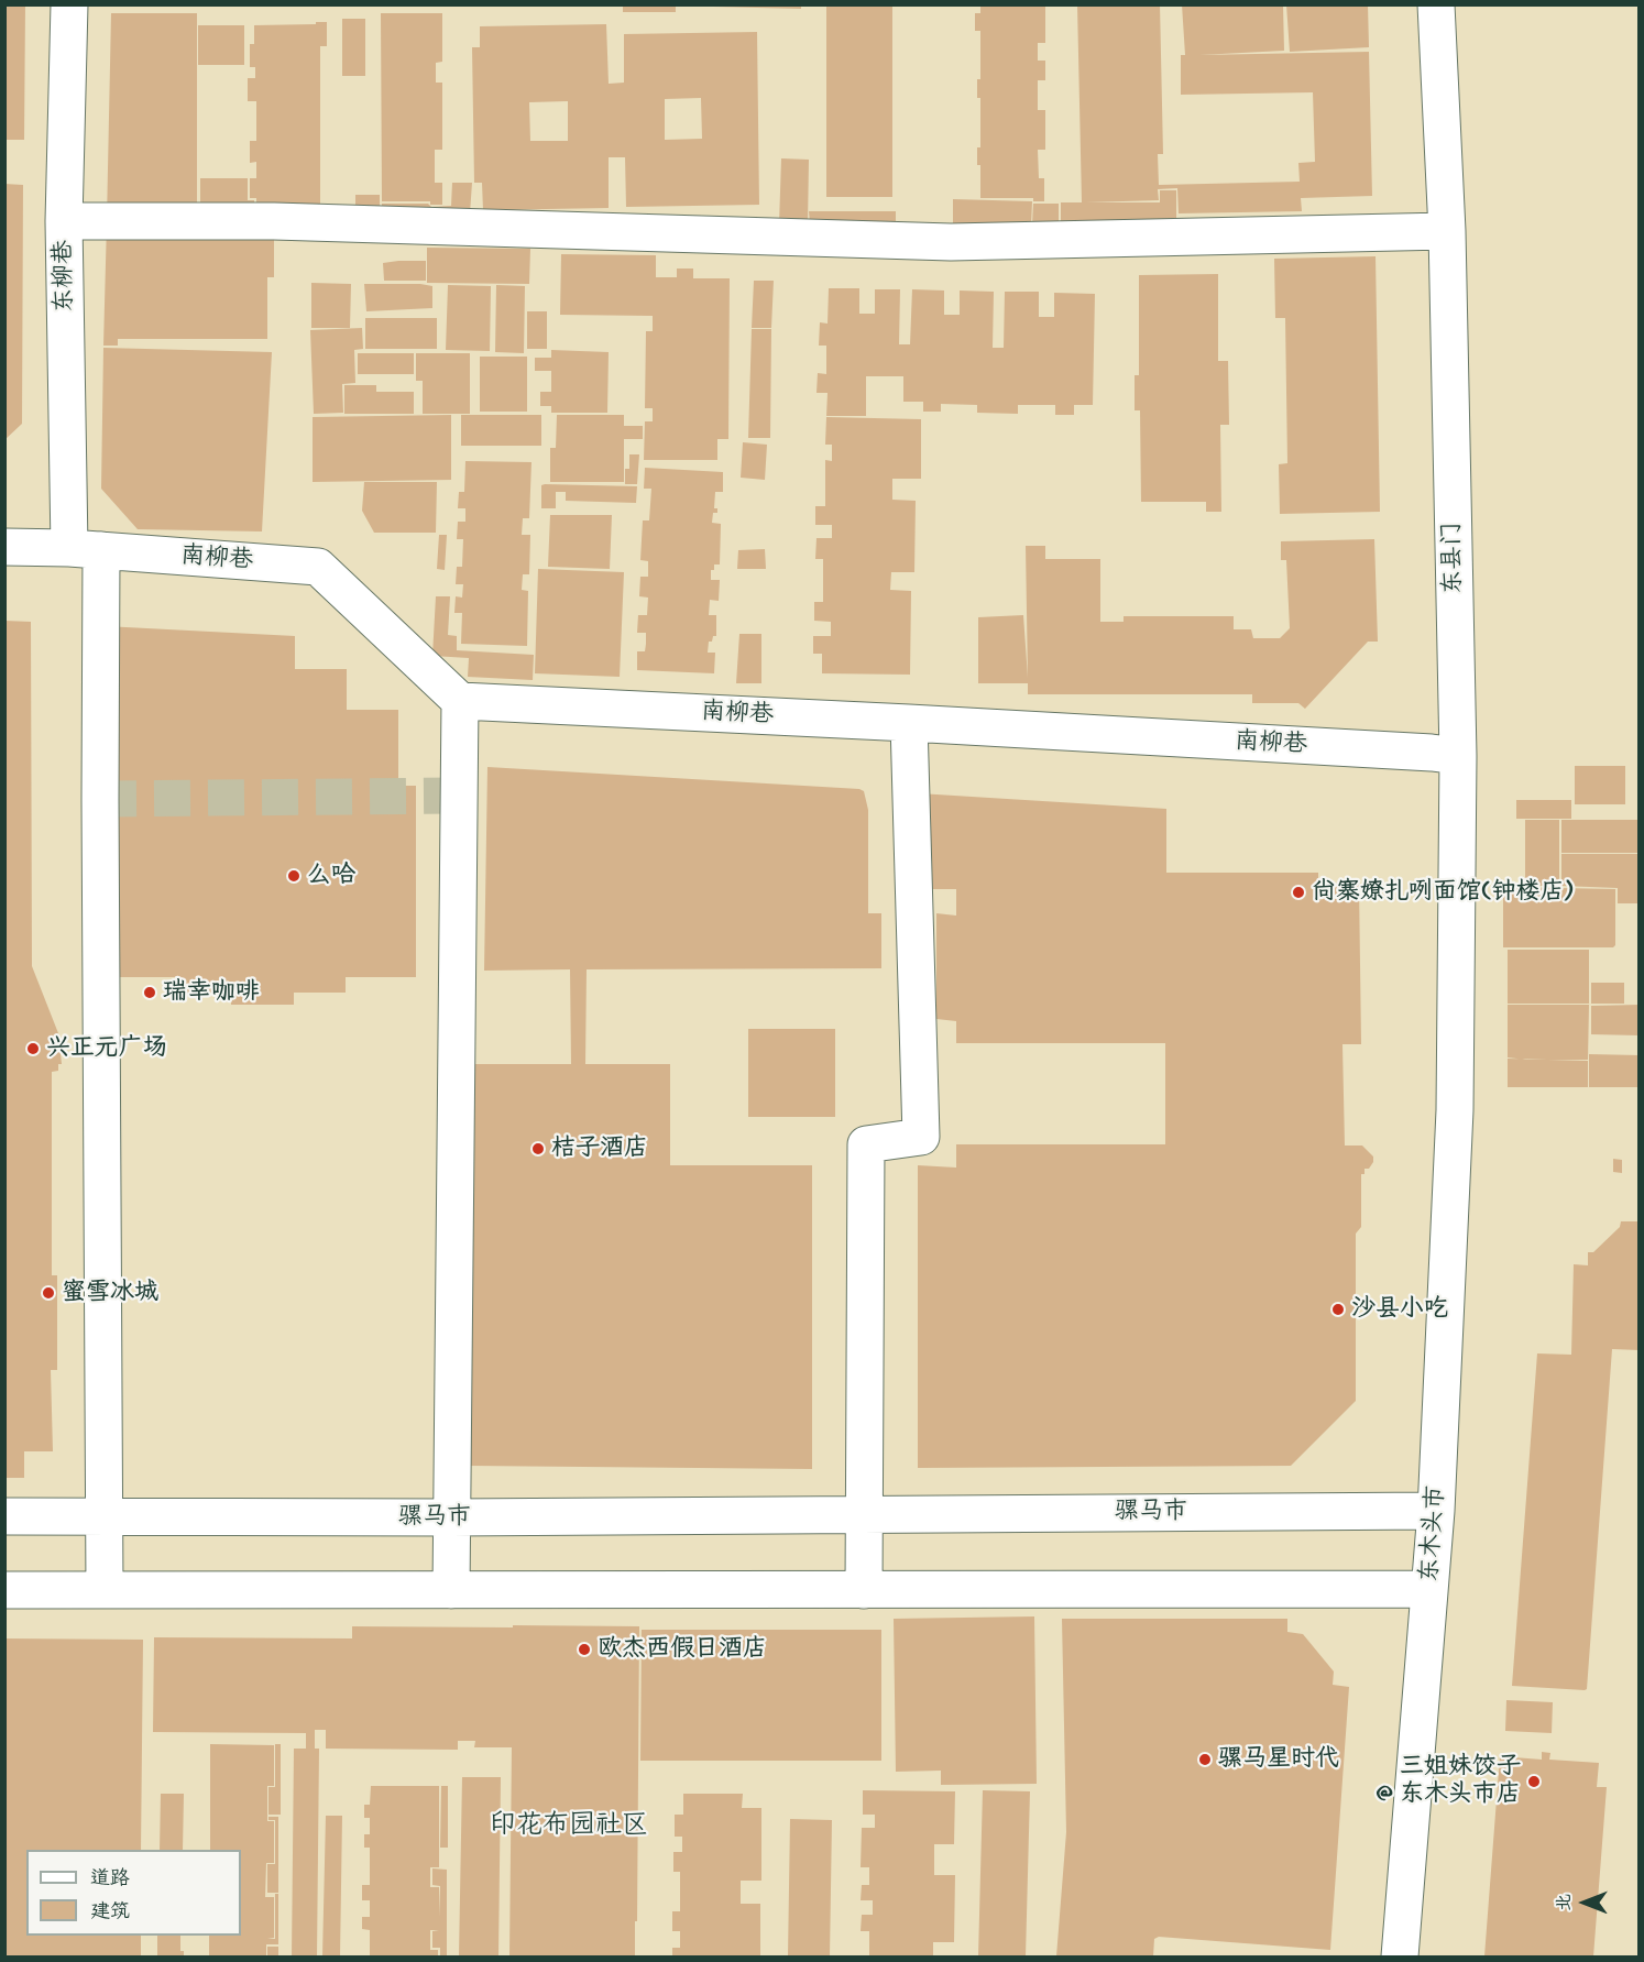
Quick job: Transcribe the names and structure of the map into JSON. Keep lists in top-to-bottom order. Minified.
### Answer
{"streets":{"street":["东柳巷","东县门","南柳巷","骡马市","东木头市"]},"crossings":[["东柳巷","南柳巷"],["东柳巷","骡马市"],["东县门","南柳巷"],["东县门","东木头市"],["骡马市","东木头市"]],"districts":["印花布园社区"],"places":["么哈","尚寨嫽扎咧面馆(钟楼店)","瑞幸咖啡","兴正元广场","桔子酒店","蜜雪冰城","沙县小吃","欧杰西假日酒店","骡马星时代","三姐妹饺子 @ 东木头市店"],"legend":["道路","建筑"],"north":"left"}
